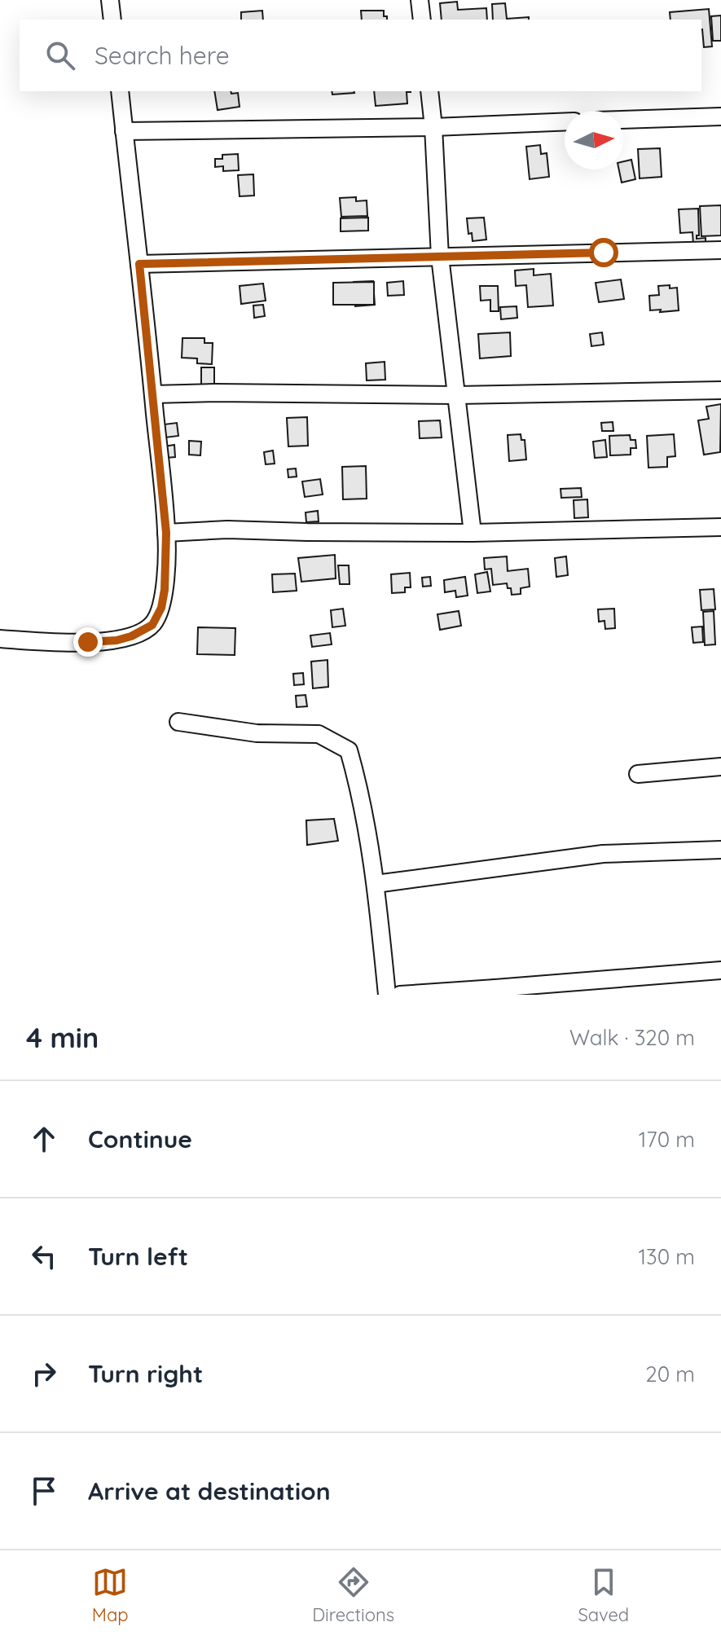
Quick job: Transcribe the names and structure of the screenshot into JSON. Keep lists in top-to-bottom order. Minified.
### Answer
{"north":"right","page":{"search":"Search here","heading":["4 min","Walk · 320 m"],"list":[["Continue","170 m"],["Turn left","130 m"],["Turn right","20 m"],"Arrive at destination"],"nav":["Map","Directions","Saved"]}}
